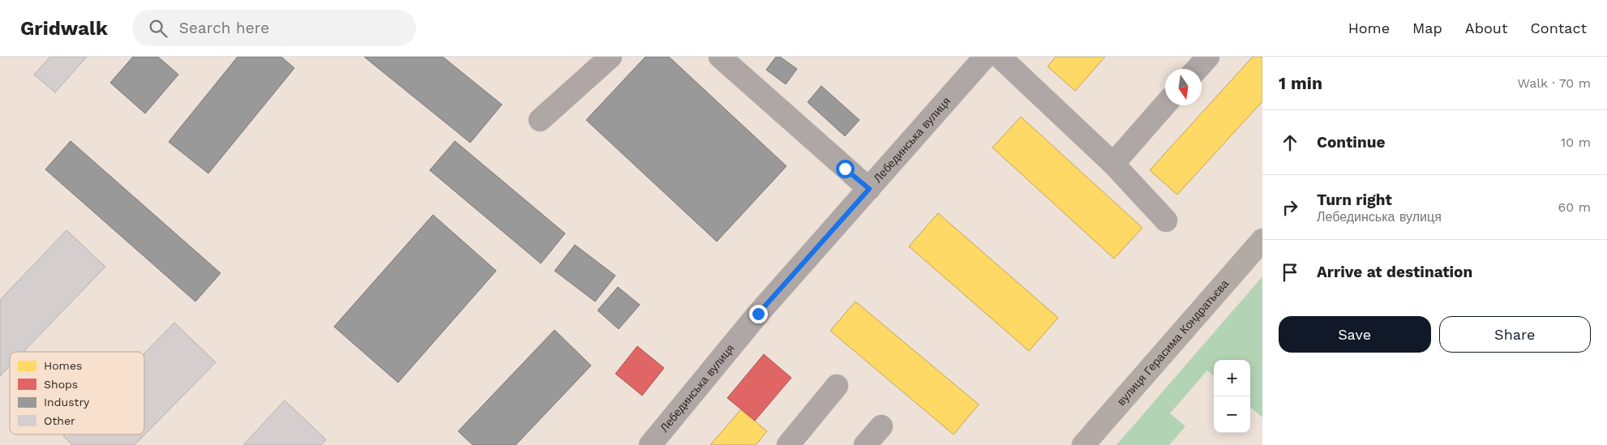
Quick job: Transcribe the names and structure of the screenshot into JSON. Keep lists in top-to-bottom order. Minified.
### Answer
{"streets":{"main road":["вулиця Герасима Кондратьєва"],"street":["Лебединська вулиця"]},"legend":["Homes","Shops","Industry","Other"],"north":"bottom","page":{"header":"Gridwalk","search":"Search here","nav":["Home","Map","About","Contact"],"heading":["1 min","Walk · 70 m"],"list":[["Continue","10 m"],["Turn right","Лебединська вулиця","60 m"],"Arrive at destination"],"buttons":["Save","Share"],"map_buttons":["+","−"]}}
